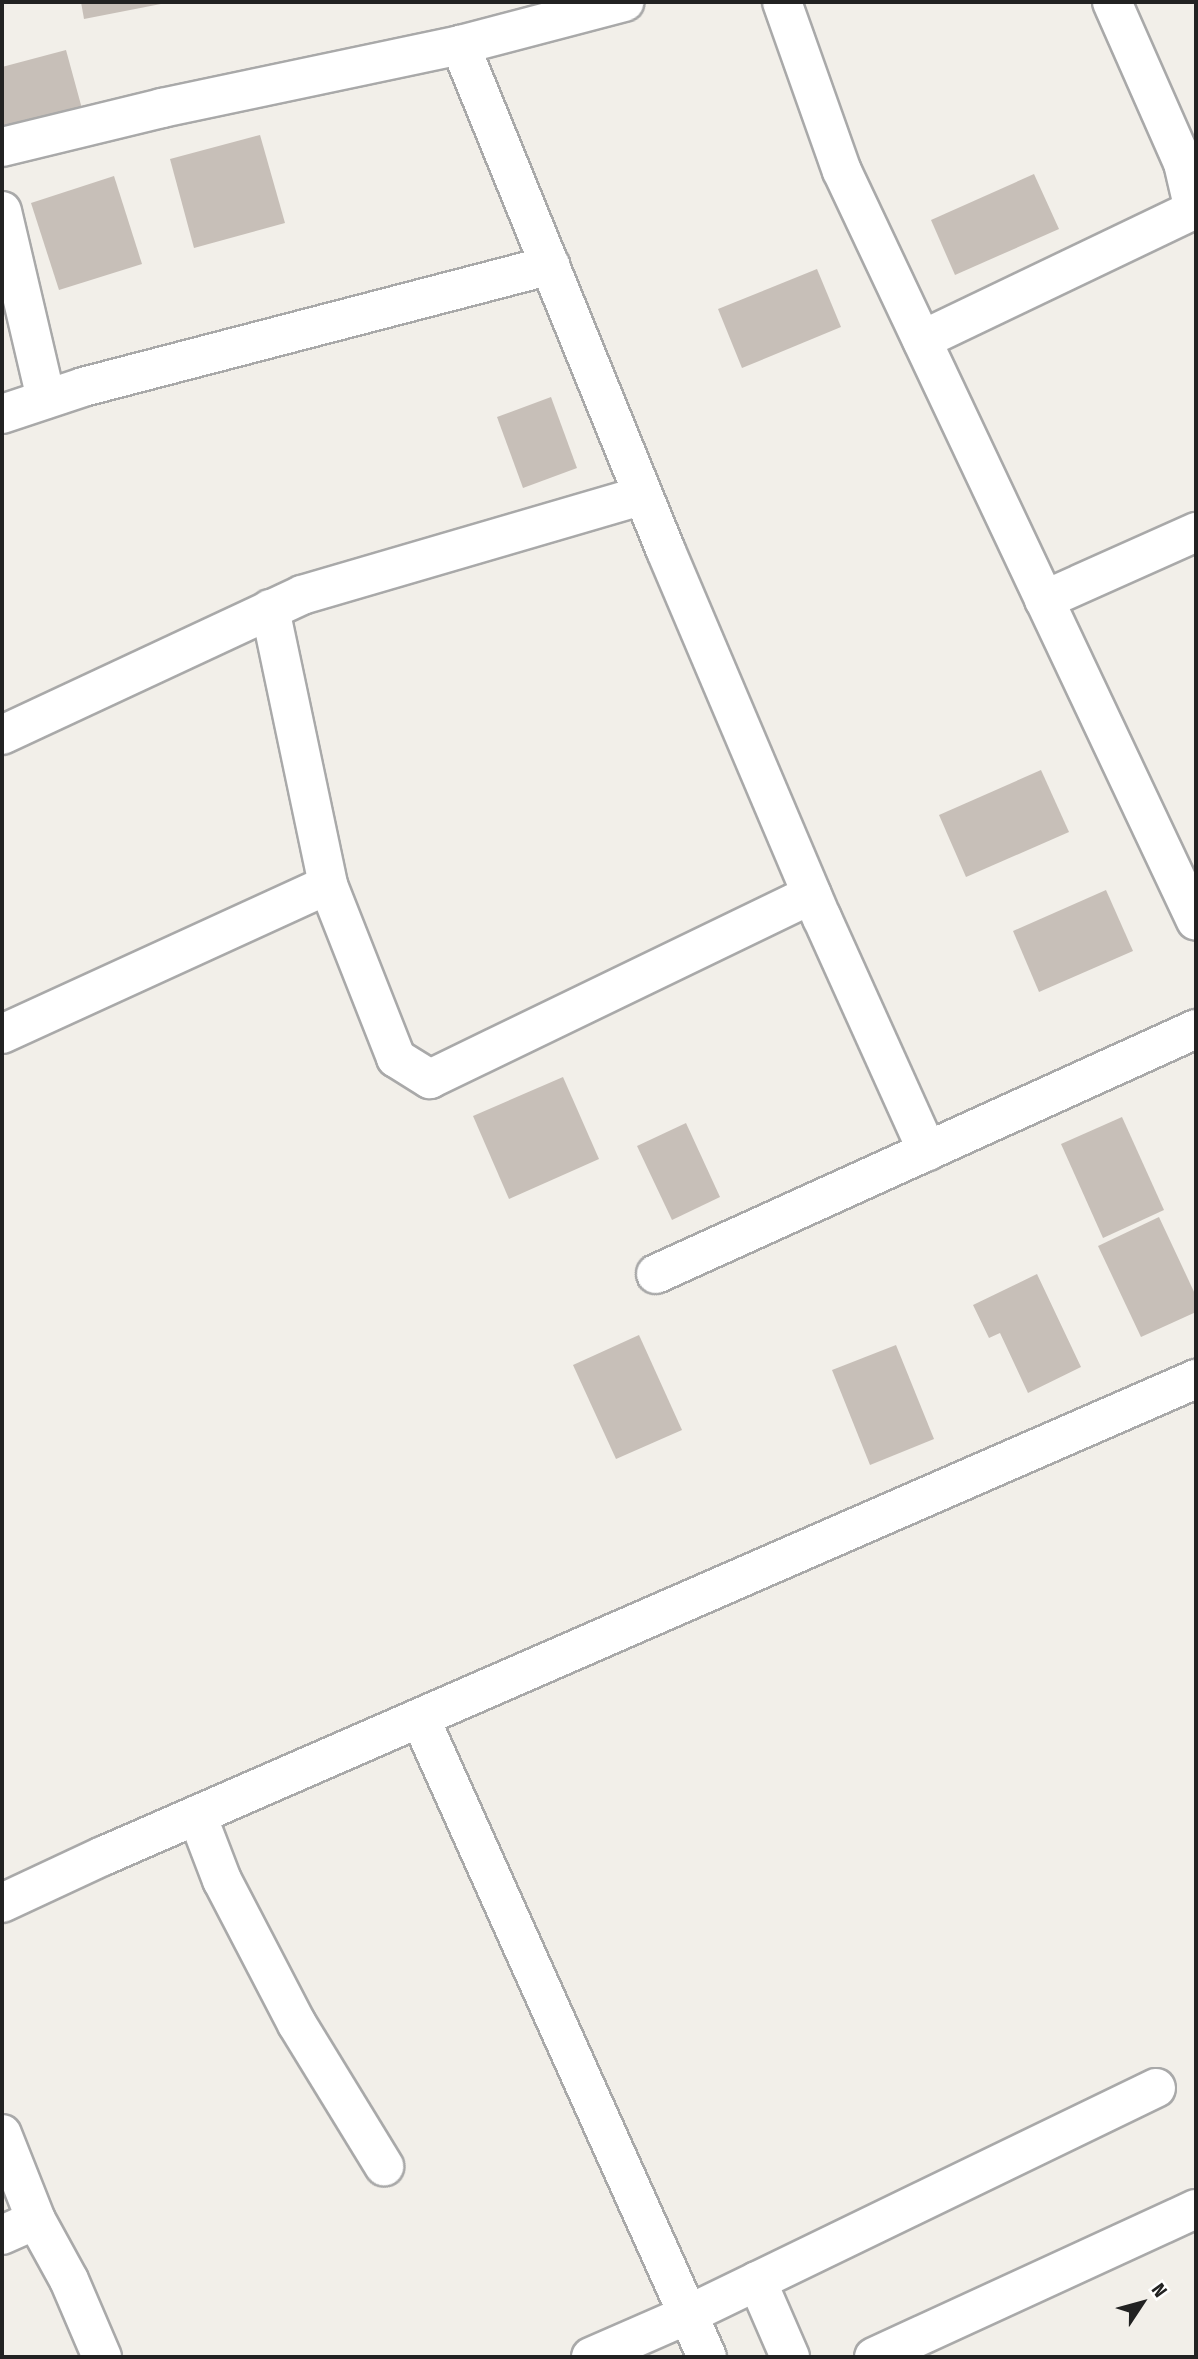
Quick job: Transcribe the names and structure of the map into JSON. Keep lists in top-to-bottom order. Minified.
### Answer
{"north":"top right"}
